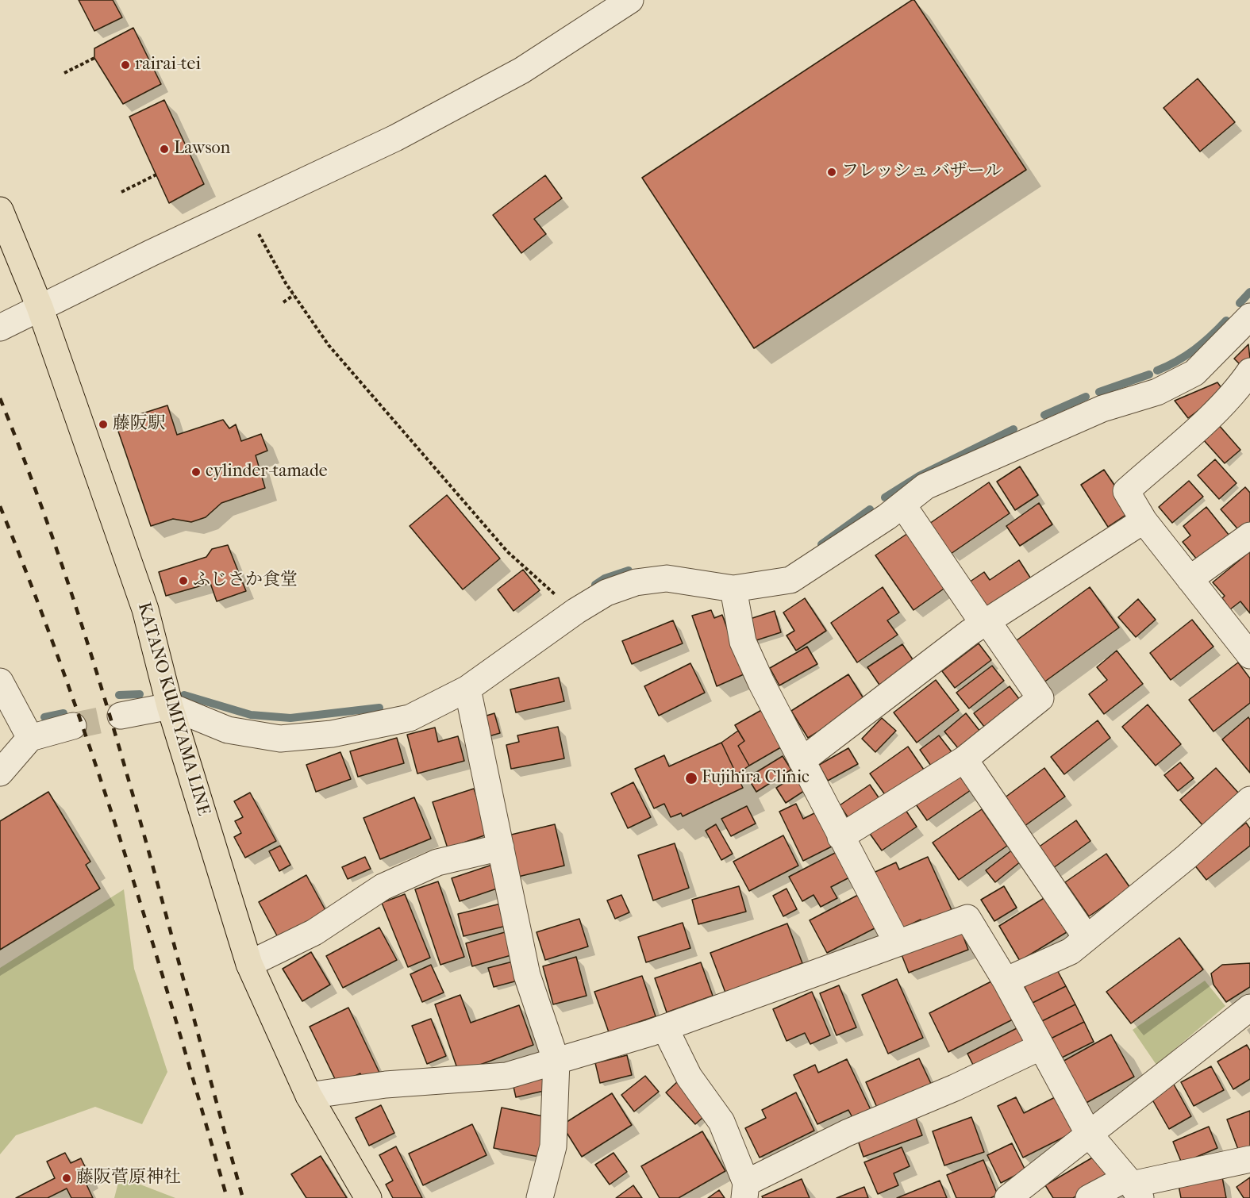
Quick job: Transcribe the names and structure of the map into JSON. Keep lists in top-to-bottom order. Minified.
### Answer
{"streets":{"main road":["KATANO KUMIYAMA LINE"]},"places":["rairai-tei","Lawson","フレッシュ バザール","藤阪駅","cylinder-tamade","ふじさか食堂","Fujihira Clinic","藤阪菅原神社"]}
